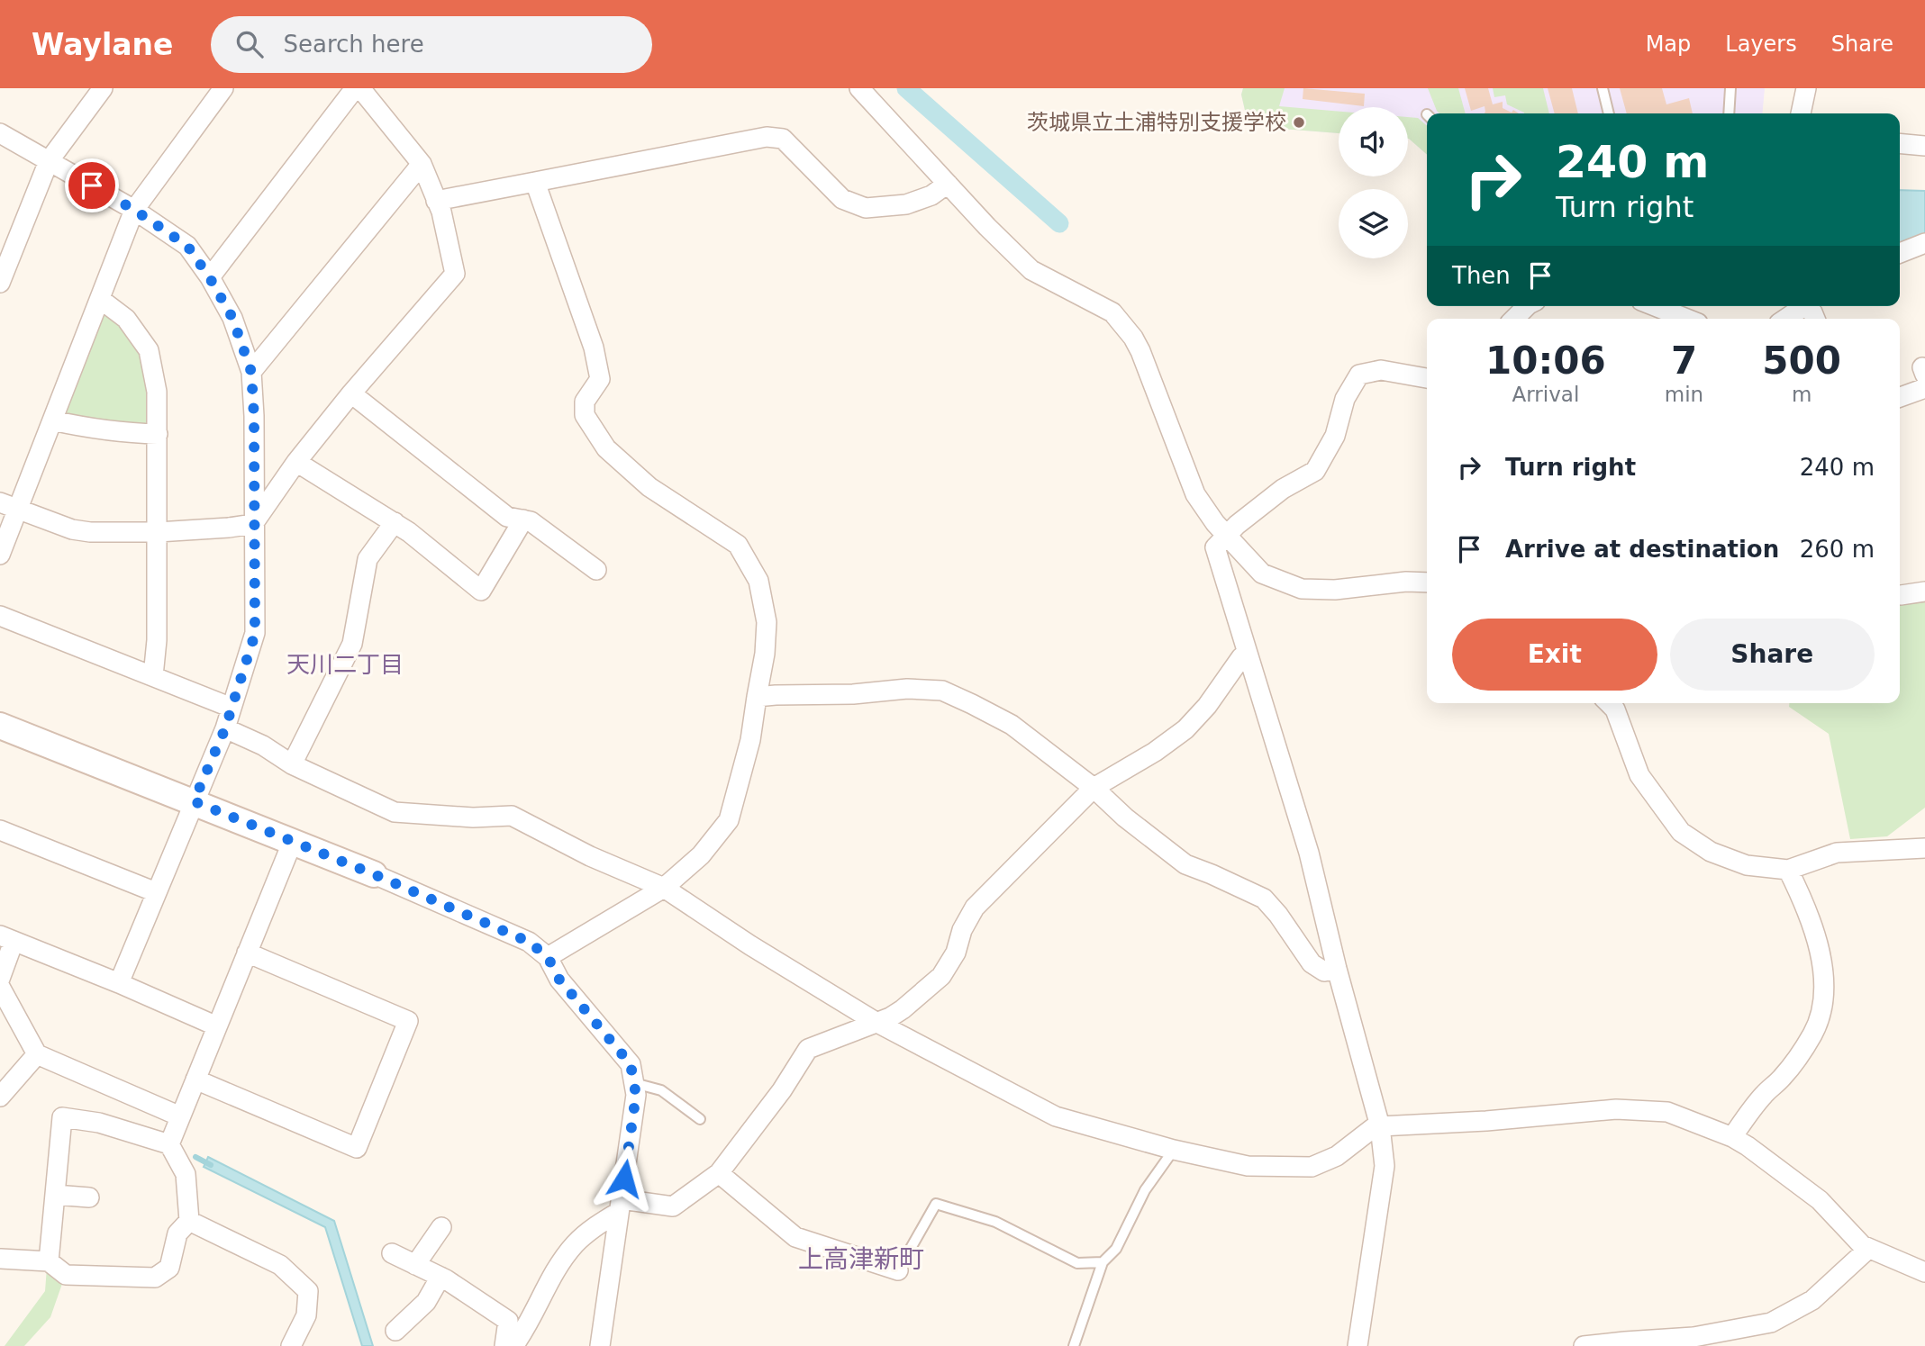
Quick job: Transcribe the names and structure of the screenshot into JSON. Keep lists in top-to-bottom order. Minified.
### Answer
{"districts":["天川二丁目","上高津新町"],"places":["茨城県立土浦特別支援学校"],"page":{"header":"Waylane","search":"Search here","nav":["Map","Layers","Share"],"turn":["240 m","Turn right"],"then":"Then","eta":["10:06","Arrival","7","min","500","m"],"list":[{"name":"Turn right","value":"240 m"},{"name":"Arrive at destination","value":"260 m"}],"buttons":["Exit","Share"]}}
